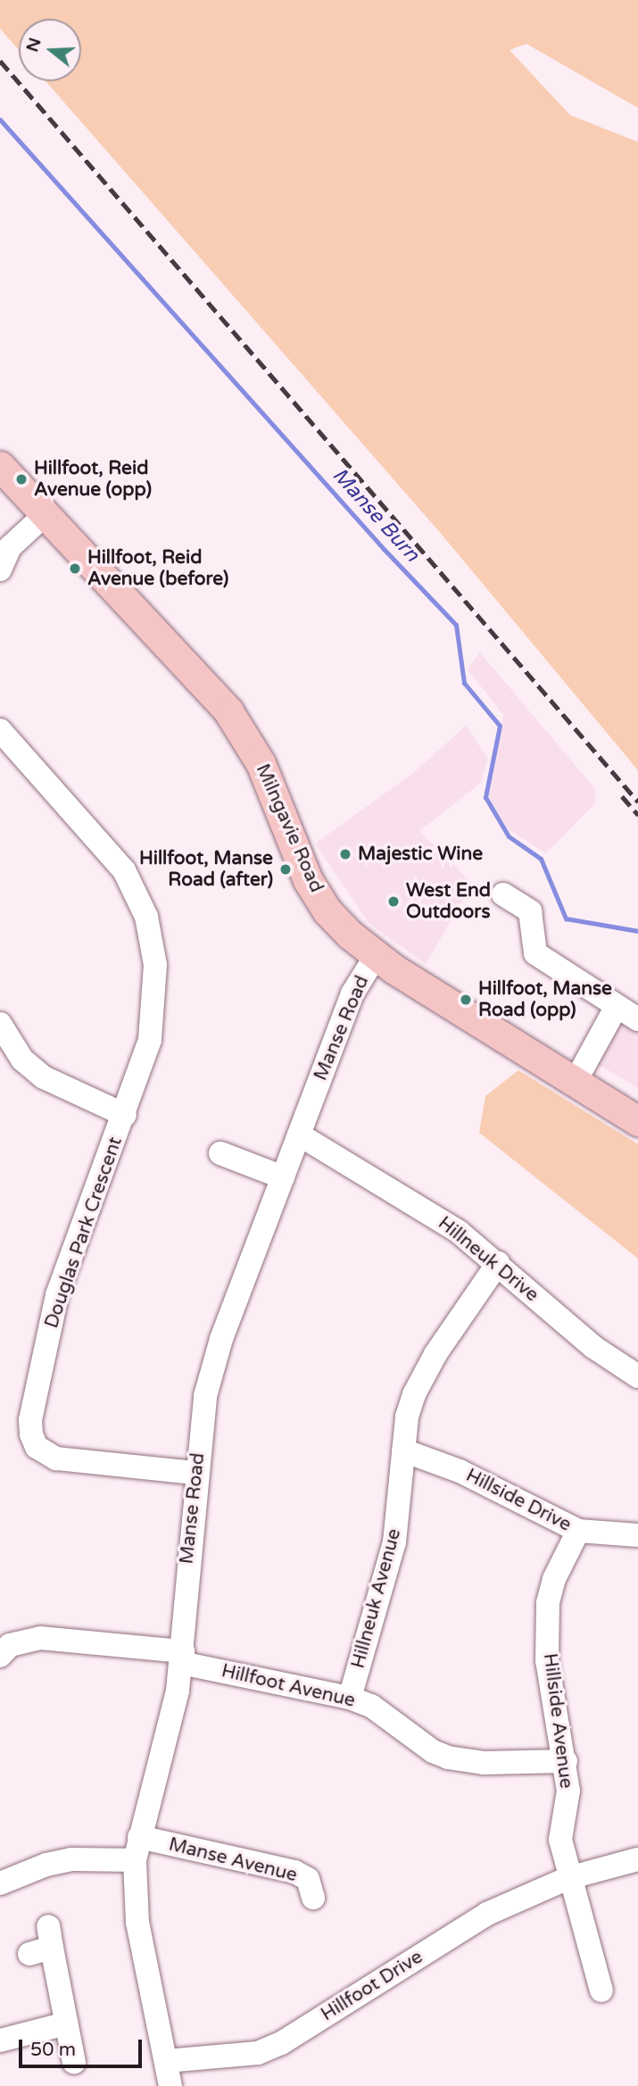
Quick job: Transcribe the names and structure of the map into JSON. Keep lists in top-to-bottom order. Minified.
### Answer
{"streets":{"main road":["Milngavie Road"],"street":["Manse Road","Douglas Park Crescent","Hillneuk Drive","Hillside Drive","Hillneuk Avenue","Hillfoot Avenue","Hillside Avenue","Manse Avenue","Hillfoot Drive"]},"crossings":[["Milngavie Road","Manse Road"],["Manse Road","Douglas Park Crescent"],["Manse Road","Hillneuk Drive"],["Manse Road","Hillfoot Avenue"],["Manse Road","Manse Avenue"],["Manse Road","Hillfoot Drive"],["Hillneuk Drive","Hillneuk Avenue"],["Hillside Drive","Hillneuk Avenue"],["Hillside Drive","Hillside Avenue"],["Hillneuk Avenue","Hillfoot Avenue"],["Hillfoot Avenue","Hillside Avenue"],["Hillside Avenue","Hillfoot Drive"]],"water":["Manse Burn"],"places":["Hillfoot, Reid Avenue (opp)","Hillfoot, Reid Avenue (before)","Majestic Wine","Hillfoot, Manse Road (after)","West End Outdoors","Hillfoot, Manse Road (opp)"],"scale_bar":"50 m","north":"left"}
